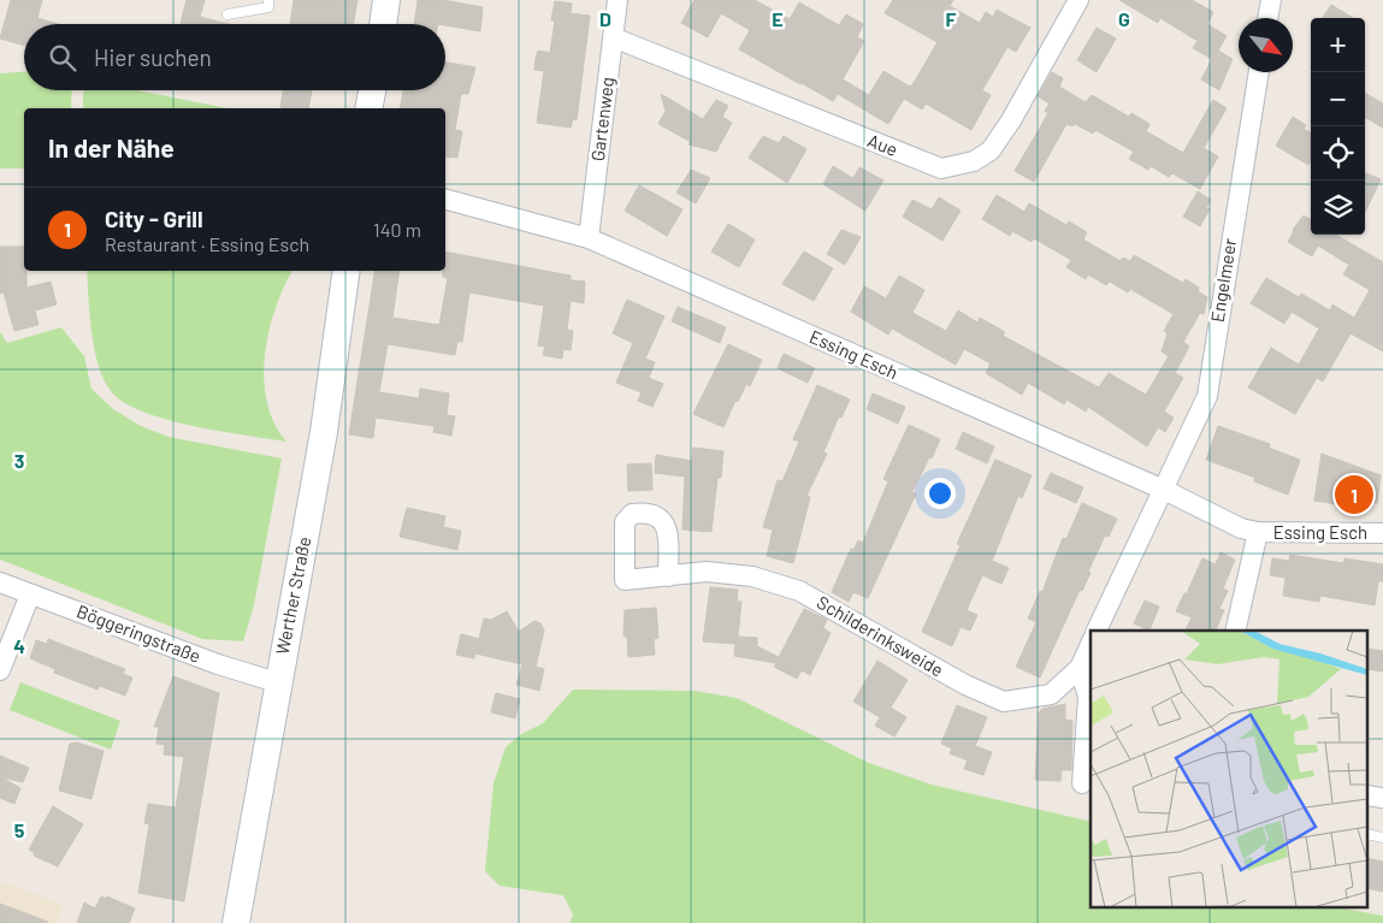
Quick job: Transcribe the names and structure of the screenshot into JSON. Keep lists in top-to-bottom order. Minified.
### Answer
{"streets":{"main road":["Werther Straße"],"street":["Gartenweg","Aue","Engelmeer","Essing Esch","Böggeringstraße","Schilderinksweide"]},"crossings":[["Gartenweg","Aue"],["Gartenweg","Essing Esch"],["Engelmeer","Essing Esch"],["Werther Straße","Böggeringstraße"]],"north":"bottom right","page":{"map_buttons":["+","−"],"search":"Hier suchen","heading":"In der Nähe","list":[{"mark":"1","name":"City - Grill","note":"Restaurant · Essing Esch","value":"140 m"}],"pins":"1"},"grid":{"columns":["D","E","F","G"],"rows":["3","4","5"]}}
